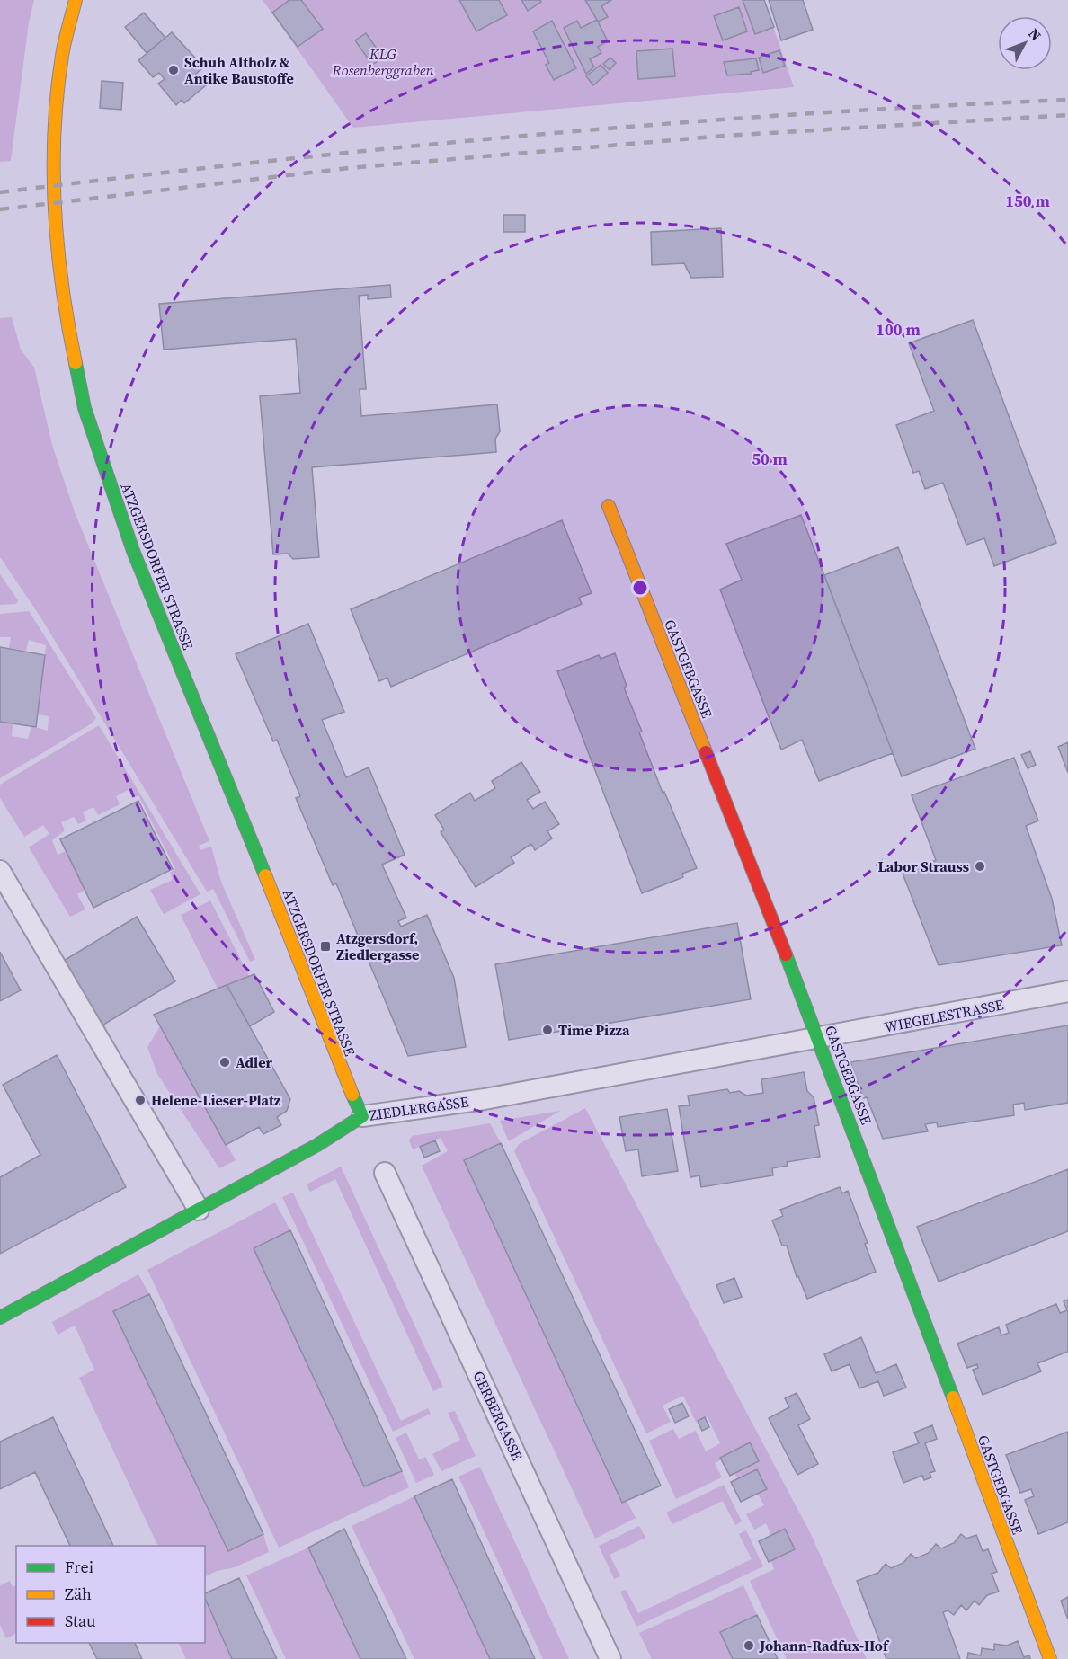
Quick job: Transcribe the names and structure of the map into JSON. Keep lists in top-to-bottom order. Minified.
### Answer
{"streets":{"street":["ATZGERSDORFER STRASSE","GASTGEBGASSE","WIEGELESTRASSE","ZIEDLERGASSE","GERBERGASSE"]},"crossings":[["ATZGERSDORFER STRASSE","ZIEDLERGASSE"],["GASTGEBGASSE","WIEGELESTRASSE"],["GASTGEBGASSE","ZIEDLERGASSE"],["WIEGELESTRASSE","ZIEDLERGASSE"]],"parks":["KLG Rosenberggraben"],"places":{"other":["Schuh Altholz & Antike Baustoffe","Labor Strauss","Time Pizza","Adler","Helene-Lieser-Platz","Johann-Radfux-Hof"],"transit":["Atzgersdorf, Ziedlergasse"]},"legend":["Frei","Zäh","Stau"],"north":"top right","rings":["150 m","100 m","50 m"]}
